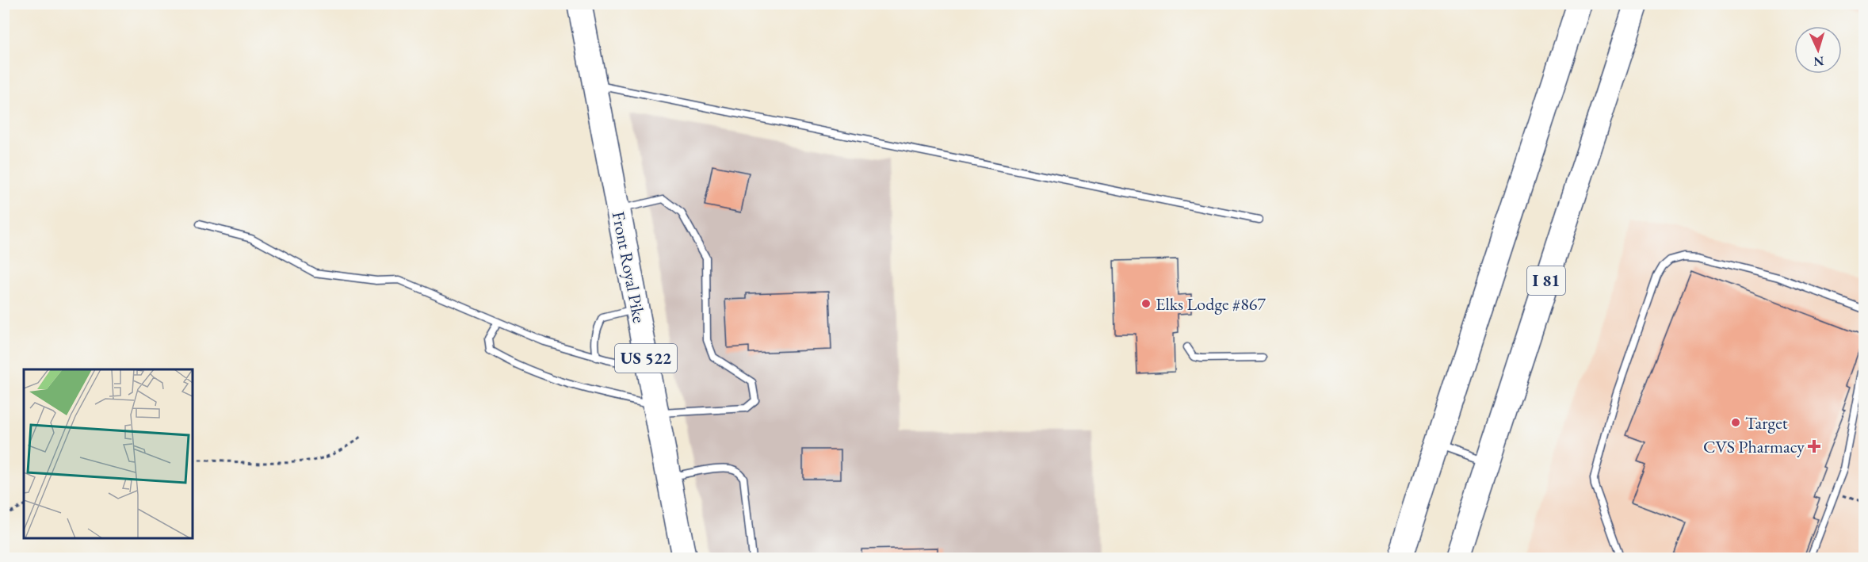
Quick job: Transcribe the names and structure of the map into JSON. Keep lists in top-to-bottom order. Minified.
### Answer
{"streets":{"highway":["Front Royal Pike","I 81","US 522"]},"places":{"other":["Elks Lodge #867","Target"],"health":["CVS Pharmacy"]},"north":"bottom"}
